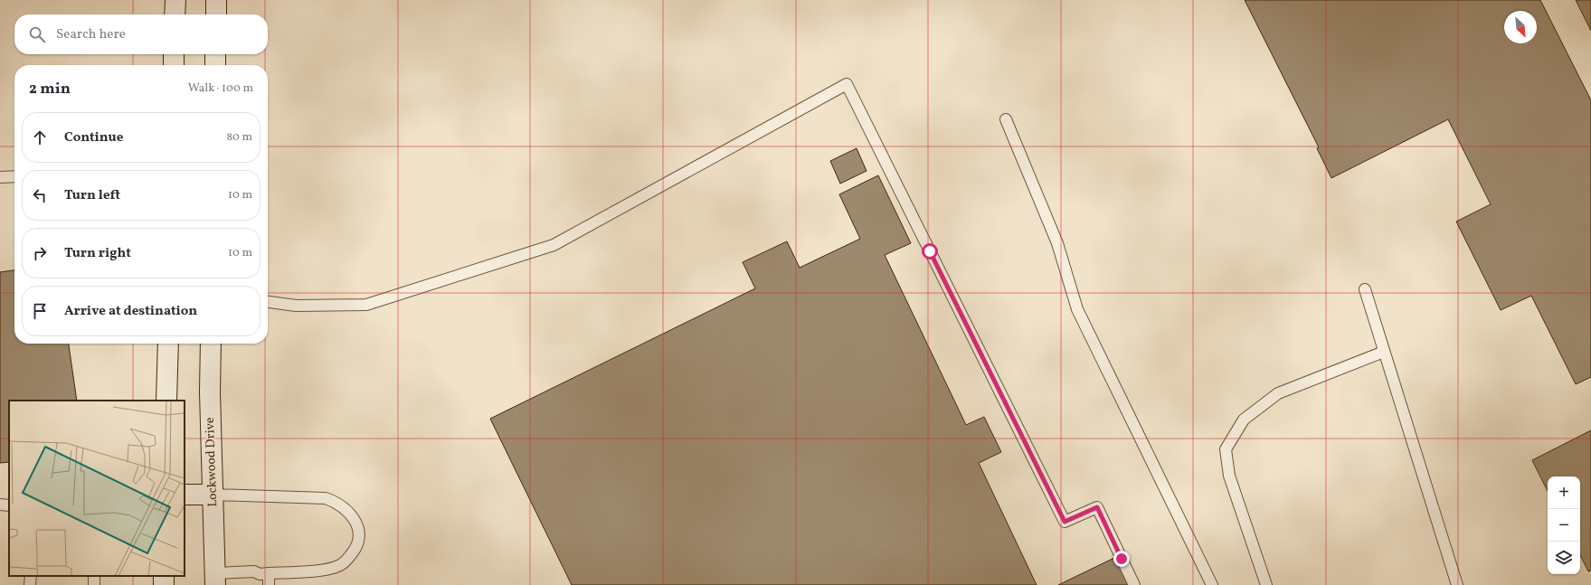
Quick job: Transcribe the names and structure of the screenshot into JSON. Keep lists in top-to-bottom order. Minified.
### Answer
{"streets":{"main road":["Lockwood Drive"]},"north":"bottom right","page":{"search":"Search here","heading":["2 min","Walk · 100 m"],"list":[["Continue","80 m"],["Turn left","10 m"],["Turn right","10 m"],"Arrive at destination"],"map_buttons":["+","−"]}}
